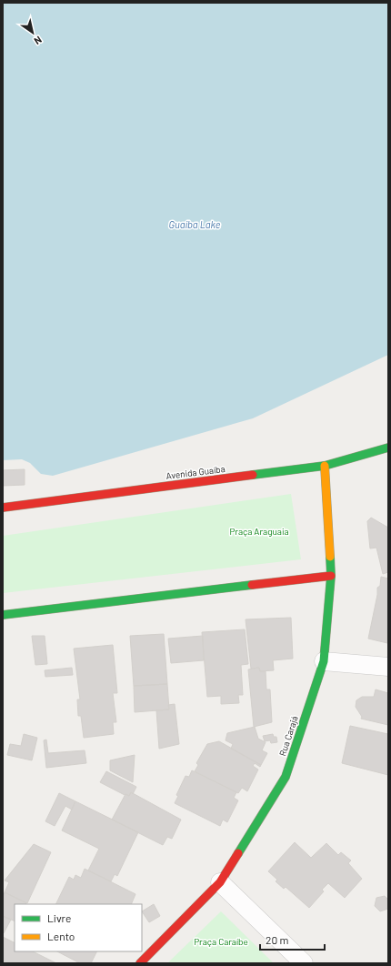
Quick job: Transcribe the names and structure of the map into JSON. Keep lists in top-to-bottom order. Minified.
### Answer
{"streets":{"street":["Avenida Guaíba","Rua Carajá"]},"crossings":[["Avenida Guaíba","Rua Carajá"]],"water":["Guaíba Lake"],"parks":["Praça Araguaia","Praça Caraíbe"],"legend":["Livre","Lento"],"scale_bar":"20 m","north":"bottom right"}
